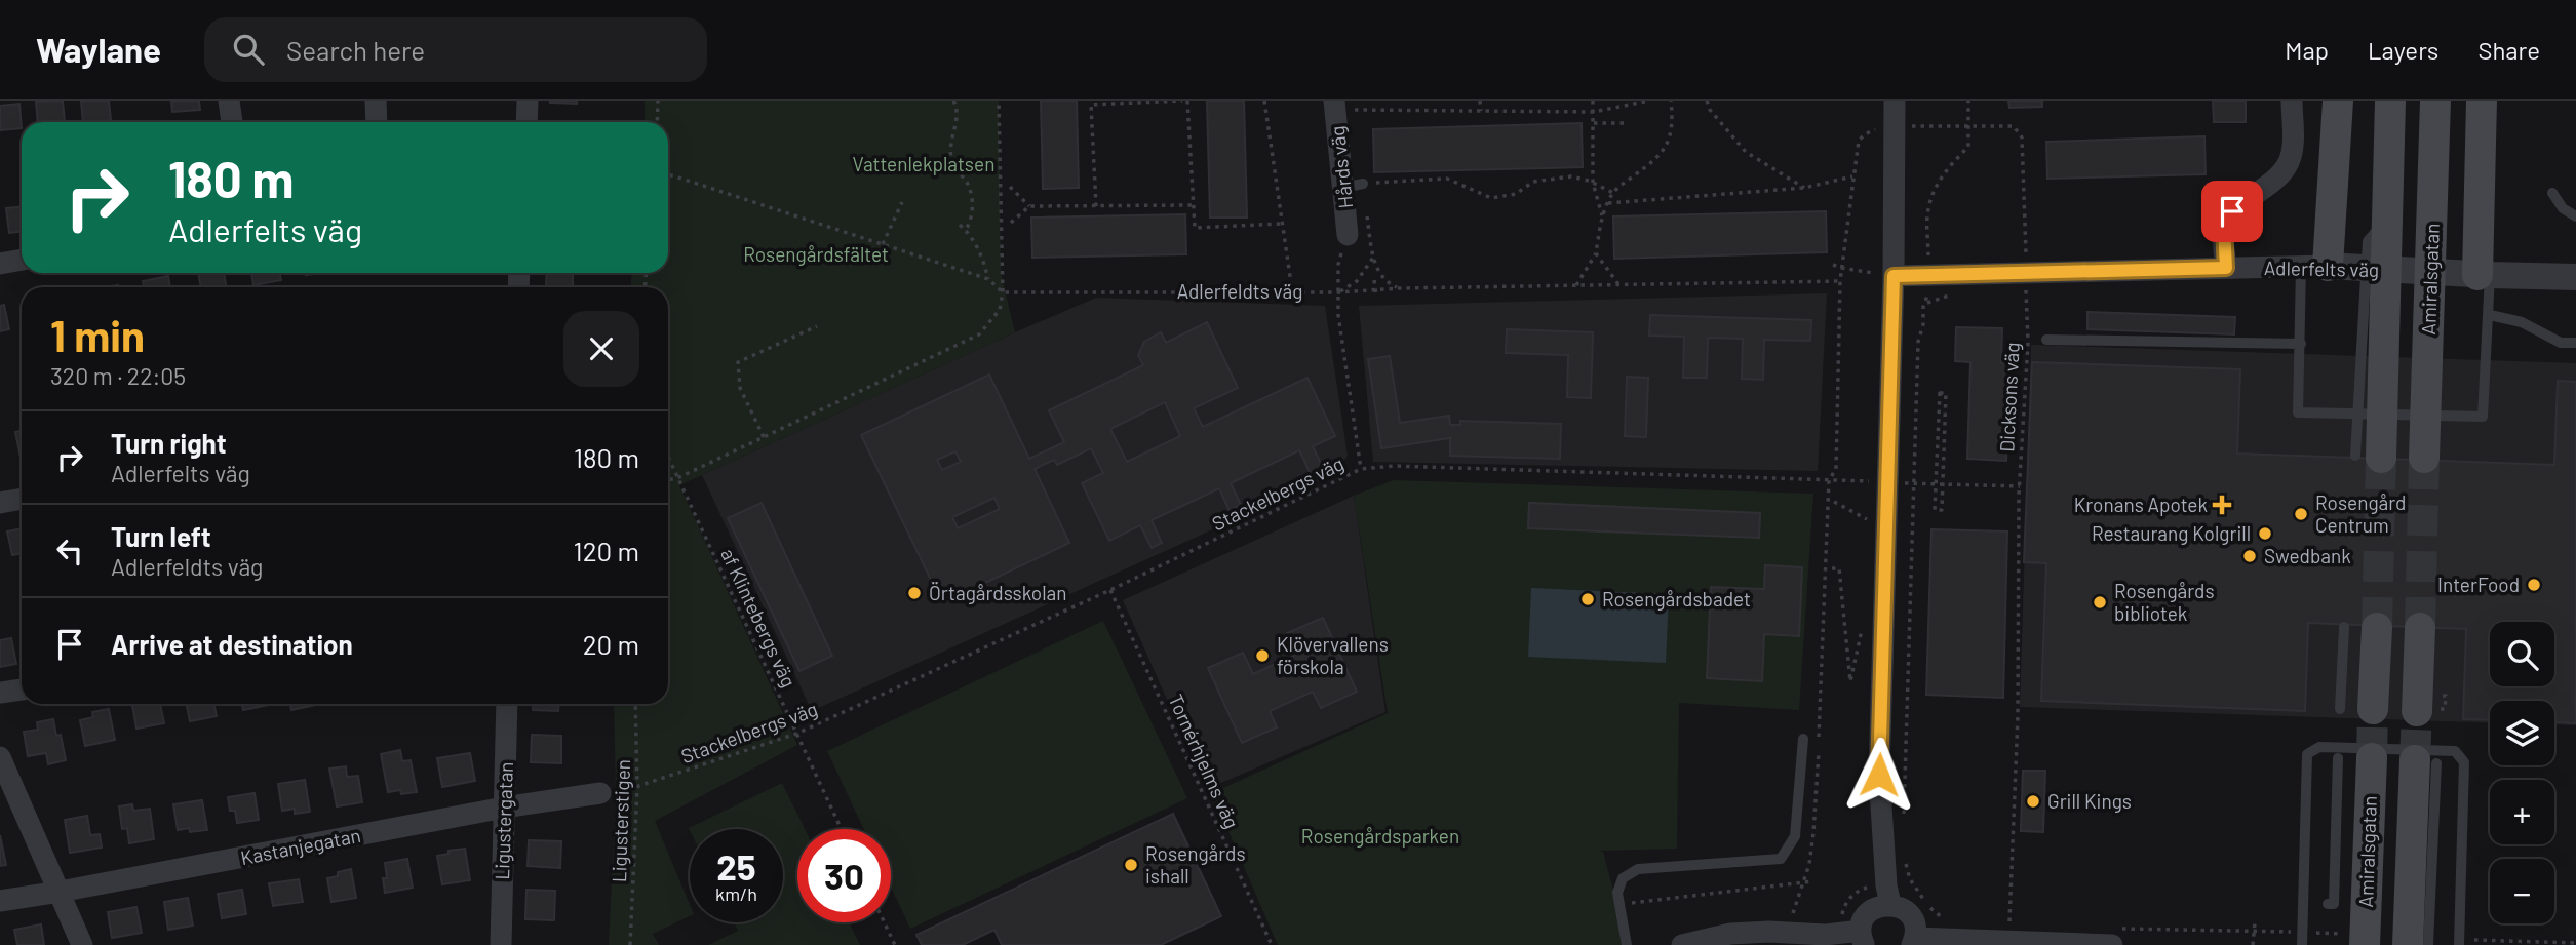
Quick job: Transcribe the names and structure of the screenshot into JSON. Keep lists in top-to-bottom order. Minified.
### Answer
{"streets":{"main road":["Amiralsgatan"],"street":["Hårds väg","Adlerfelts väg","Ligustergatan","Kastanjegatan"],"path":["Adlerfeldts väg","Dicksons väg","Stackelbergs väg","af Klintebergs väg","Tornérhjelms väg","Ligusterstigen"]},"crossings":[["Adlerfeldts väg","Stackelbergs väg"],["Stackelbergs väg","af Klintebergs väg"],["Stackelbergs väg","Tornérhjelms väg"],["Stackelbergs väg","Ligusterstigen"],["Stackelbergs väg","Kastanjegatan"],["Ligustergatan","Kastanjegatan"]],"parks":["Vattenlekplatsen","Rosengårdsfältet","Rosengårdsparken"],"places":{"health":["Kronans Apotek"],"other":["Rosengård Centrum","Restaurang Kolgrill","Swedbank","InterFood","Örtagårdsskolan","Rosengårdsbadet","Rosengårds bibliotek","Klövervallens förskola","Grill Kings","Rosengårds ishall"]},"page":{"header":"Waylane","search":"Search here","nav":["Map","Layers","Share"],"turn":["180 m","Adlerfelts väg"],"heading":["1 min","320 m · 22:05"],"list":[{"name":"Turn right","note":"Adlerfelts väg","value":"180 m"},{"name":"Turn left","note":"Adlerfeldts väg","value":"120 m"},{"name":"Arrive at destination","value":"20 m"}],"map_buttons":["+","−"],"speed":"25 km/h","limit":"30"}}
